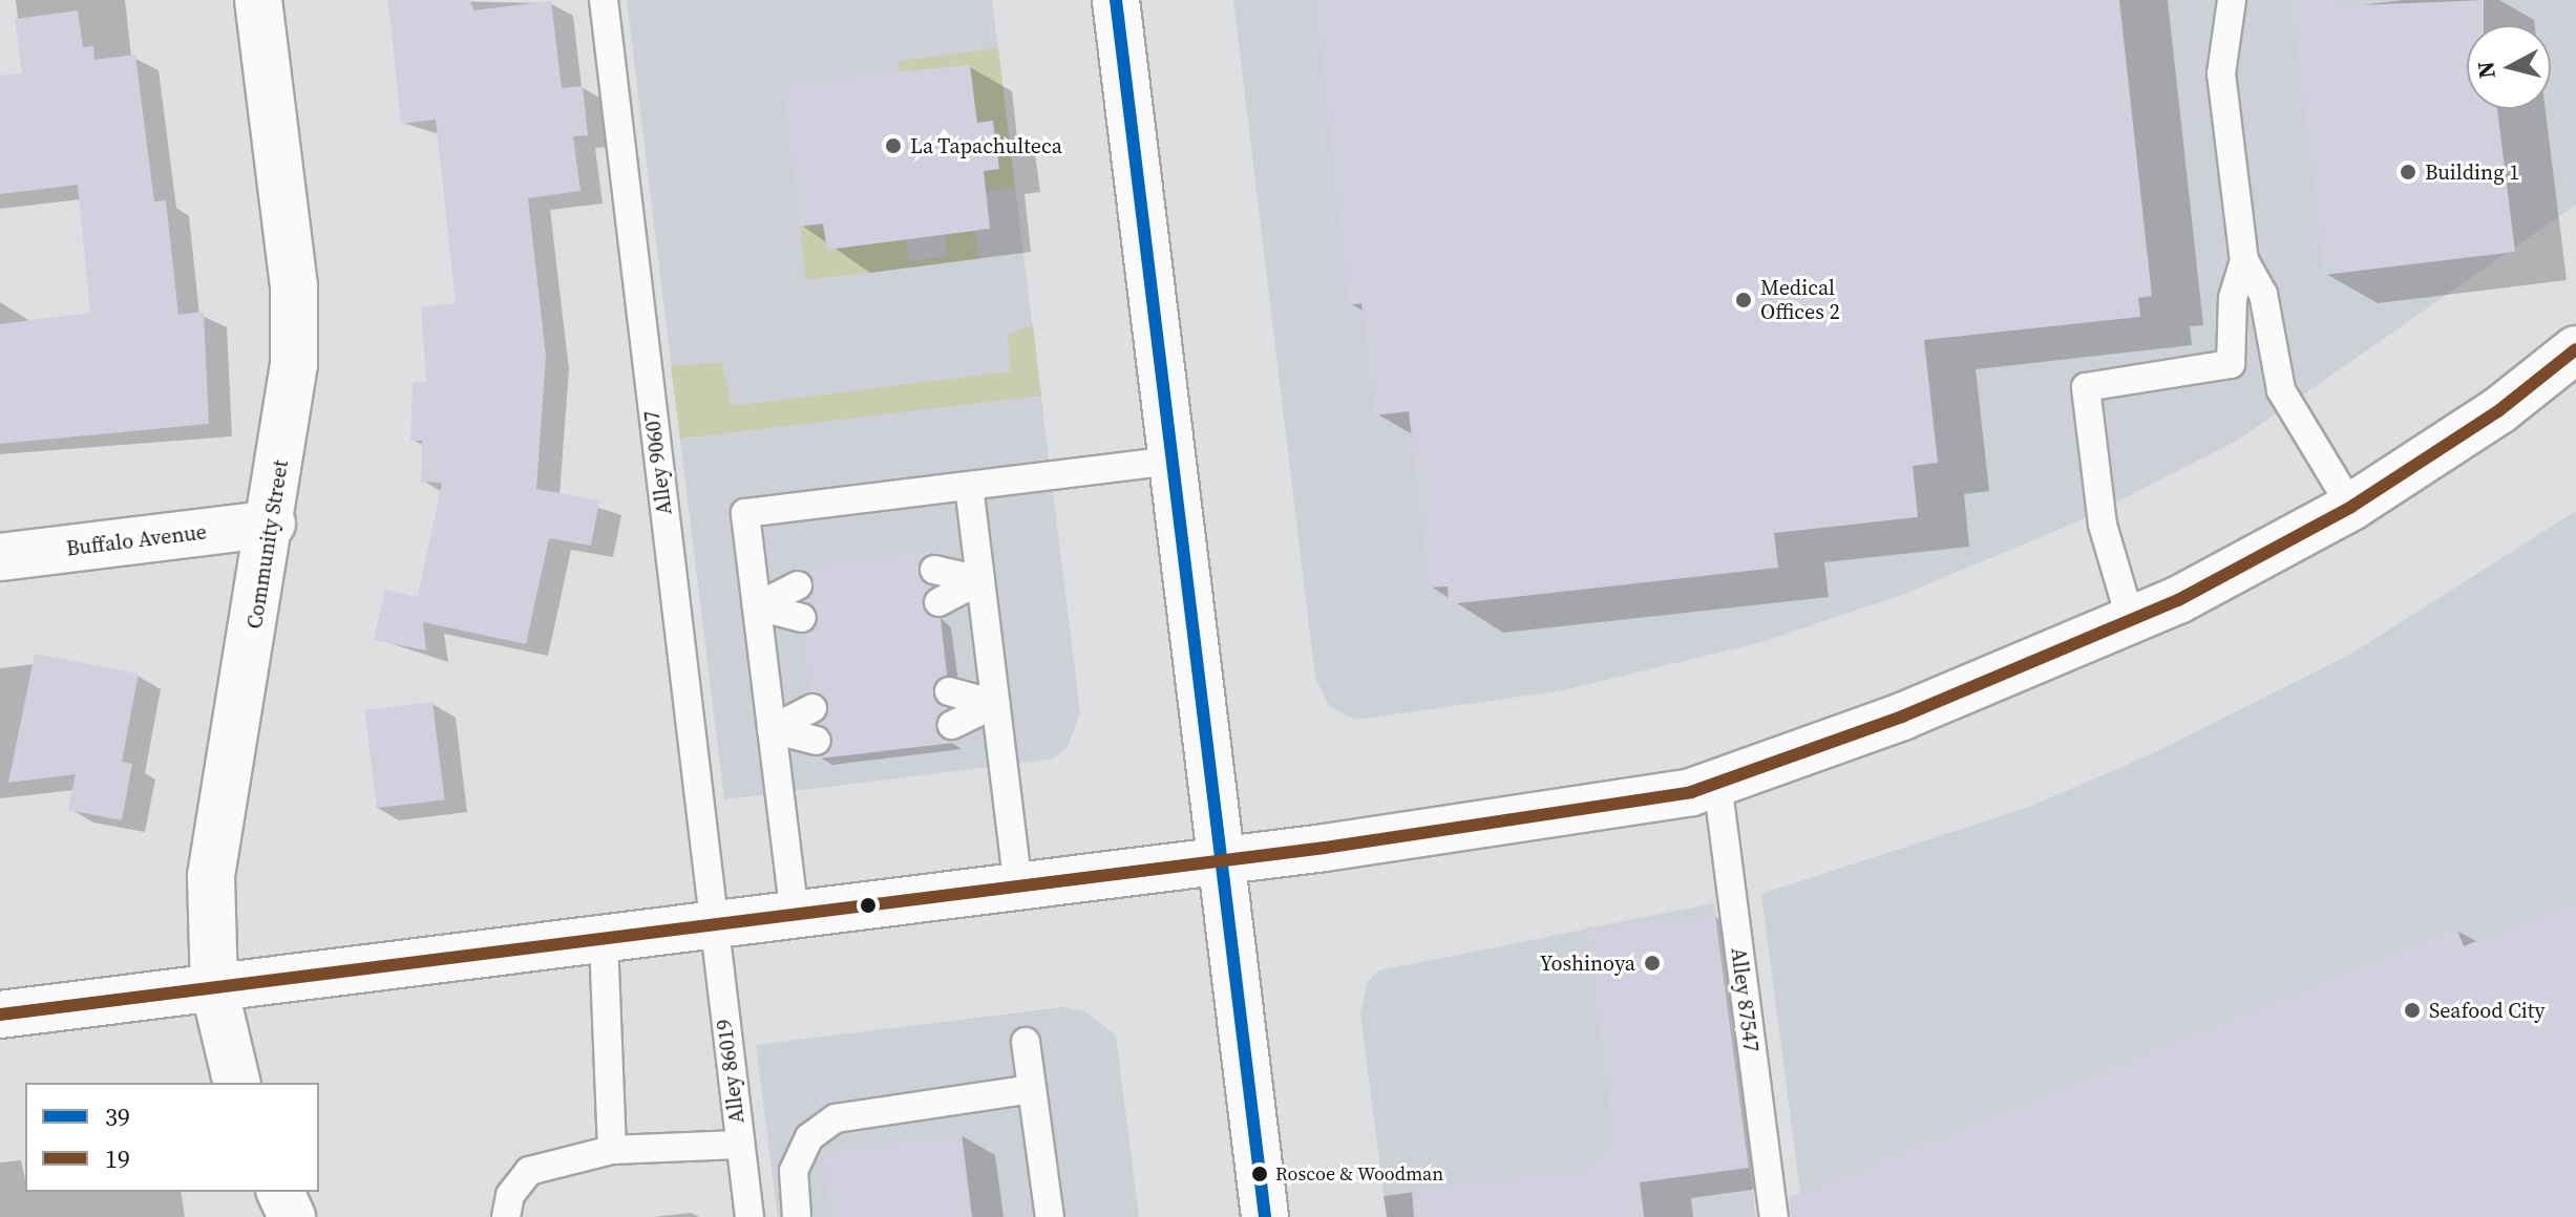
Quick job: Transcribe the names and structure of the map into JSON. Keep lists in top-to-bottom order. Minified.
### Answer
{"streets":{"main road":["Buffalo Avenue","Community Street"],"lane":["Alley 90607","Alley 87547","Alley 86019"]},"crossings":[["Alley 90607","Alley 86019"],["Buffalo Avenue","Community Street"]],"places":["La Tapachulteca","Building 1","Medical Offices 2","Yoshinoya","Seafood City","Roscoe & Woodman"],"lines":["transit line 39","transit line 19"],"legend":["39","19"],"north":"left"}
